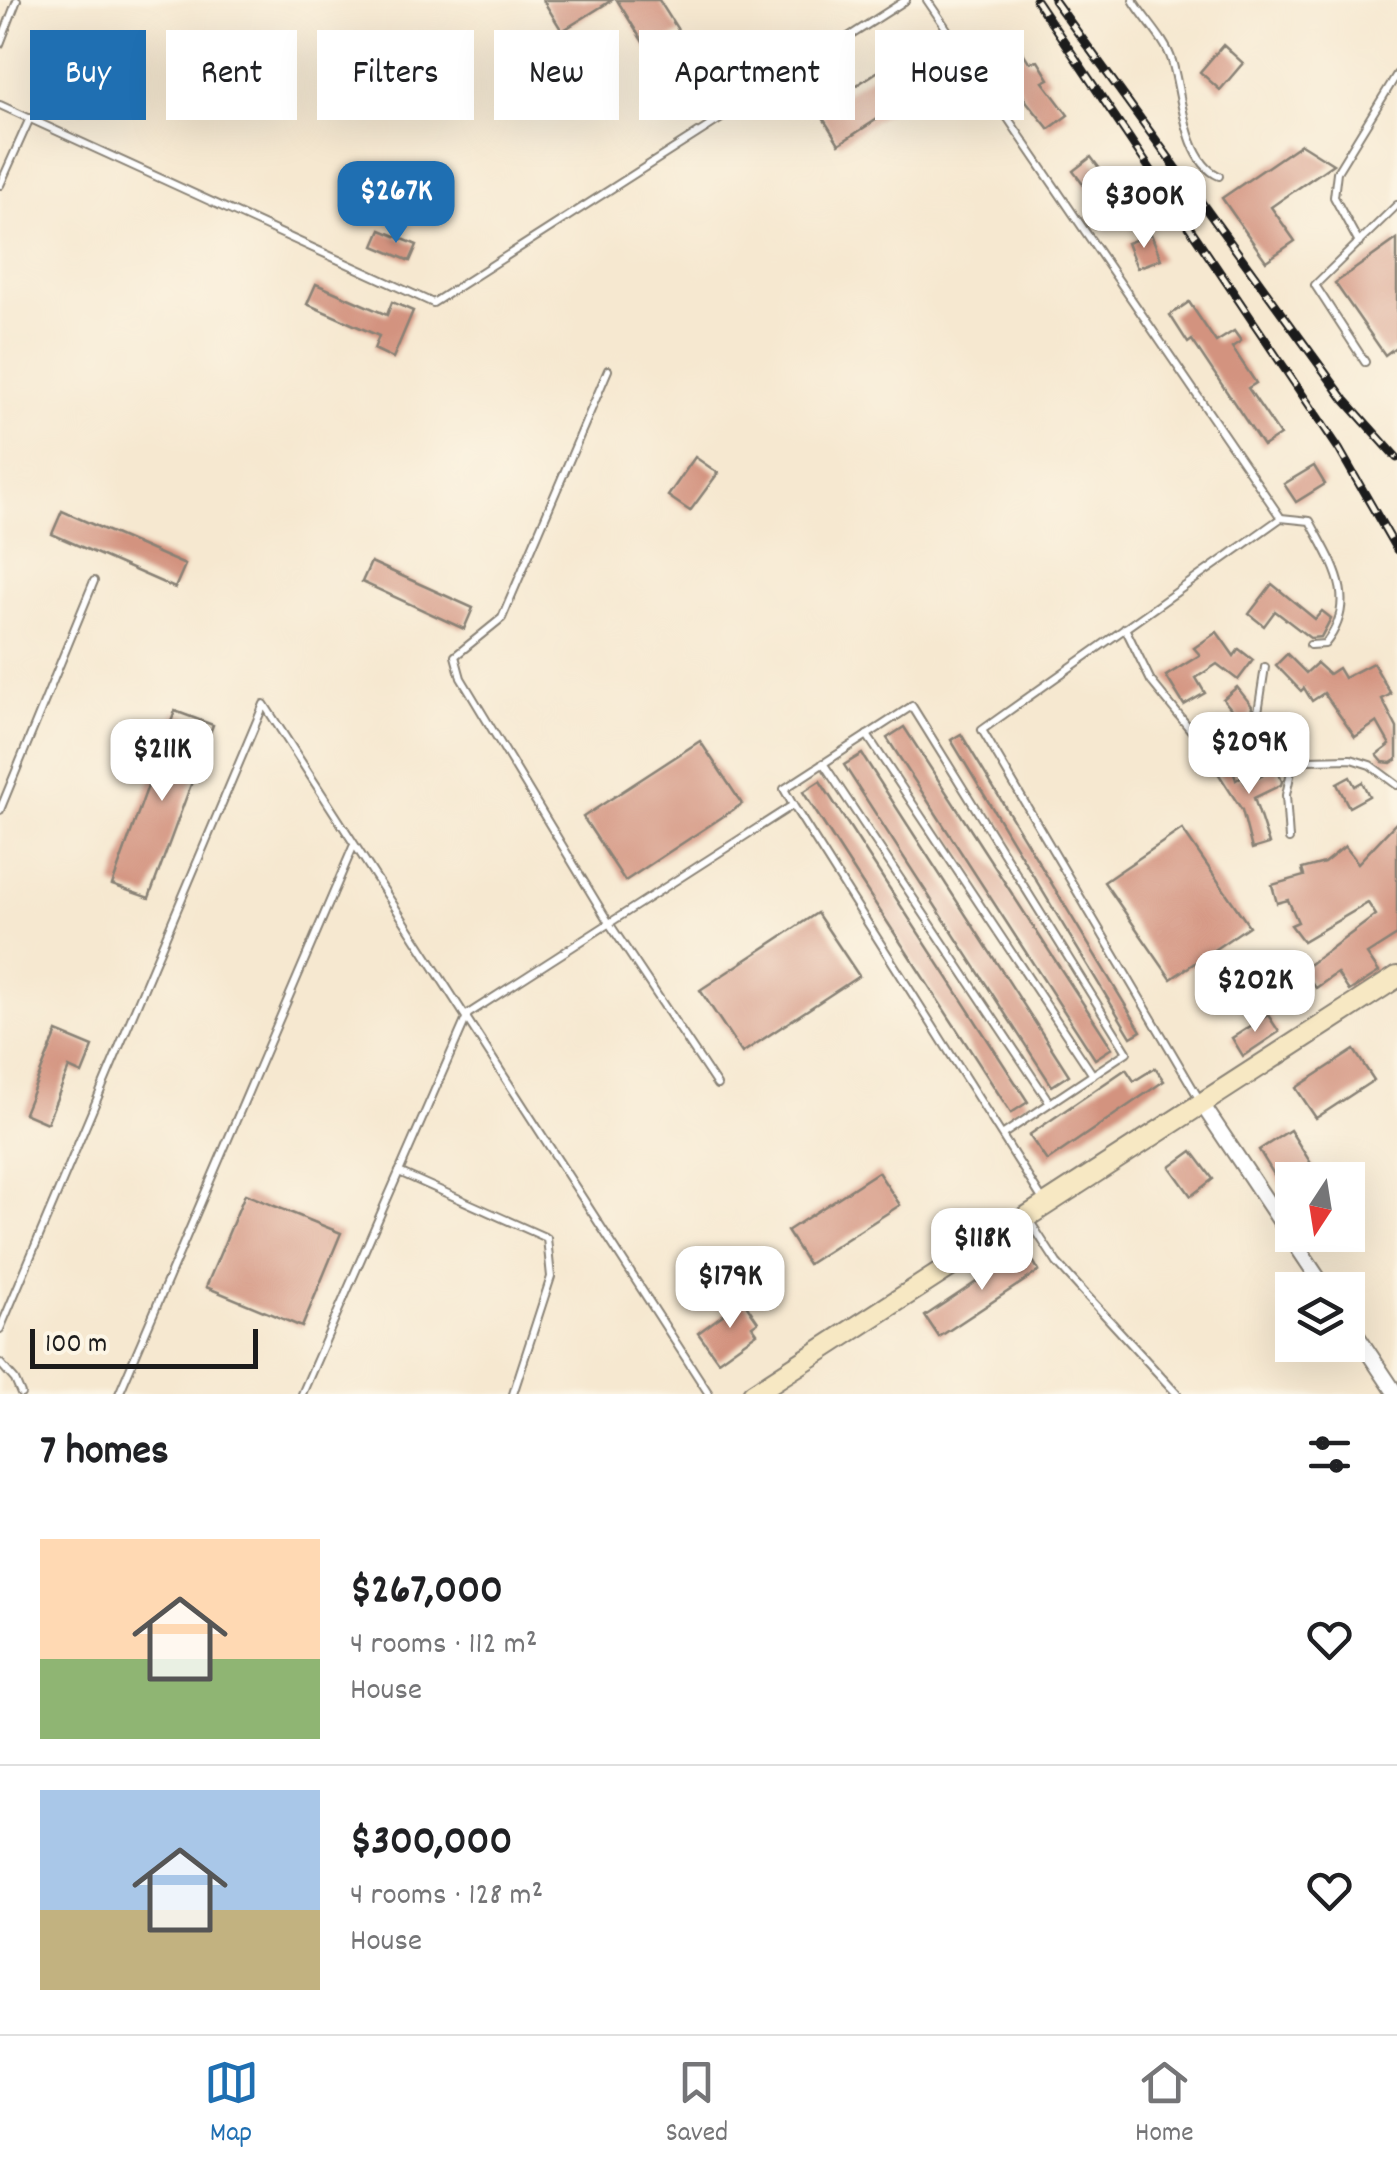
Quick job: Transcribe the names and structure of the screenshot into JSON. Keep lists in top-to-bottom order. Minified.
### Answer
{"scale_bar":"100 m","north":"bottom","page":{"chip":["Buy","Rent","Filters","New","Apartment","House"],"price":["$267K","$300K","$209K","$211K","$202K","$118K","$179K"],"scale":"100 m","heading":"7 homes","list":[{"name":"$267,000","note":"4 rooms · 112 m² · House"},{"name":"$300,000","note":"4 rooms · 128 m² · House"}],"tabs":["Map","Saved","Home"]}}
